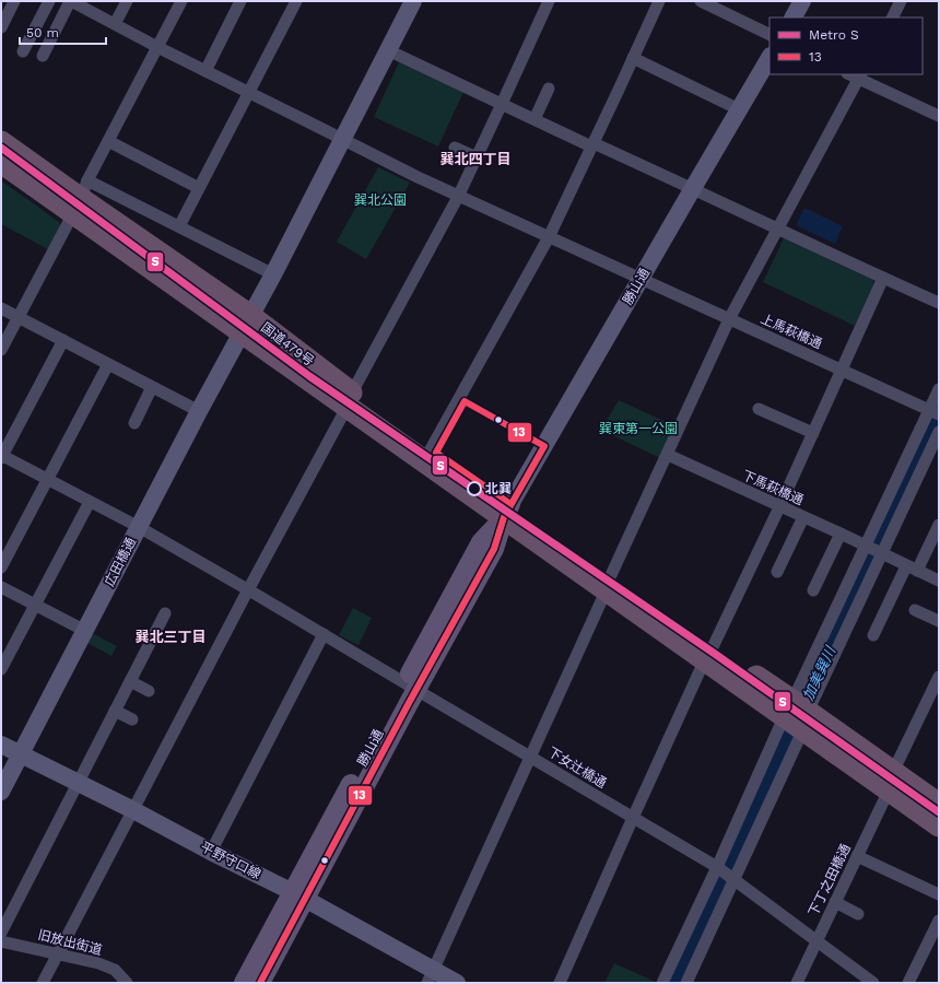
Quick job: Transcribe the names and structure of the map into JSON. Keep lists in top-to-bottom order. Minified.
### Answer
{"streets":{"highway":["国道479号"],"main road":["勝山通","広田橋通","平野守口線"],"street":["上馬萩橋通","下馬萩橋通","下女辻橋通","下丁之田橋通","旧放出街道"]},"crossings":[["勝山通","上馬萩橋通"],["勝山通","国道479号"],["勝山通","下女辻橋通"],["勝山通","平野守口線"],["上馬萩橋通","広田橋通"],["国道479号","広田橋通"],["国道479号","下丁之田橋通"],["広田橋通","下女辻橋通"],["広田橋通","平野守口線"],["下女辻橋通","下丁之田橋通"]],"districts":["巽北四丁目","巽北三丁目"],"water":["加美巽川"],"parks":["巽北公園","巽東第一公園"],"places":["北巽"],"lines":["metro line S","transit line 13"],"legend":["Metro S","13"],"scale_bar":"50 m"}
